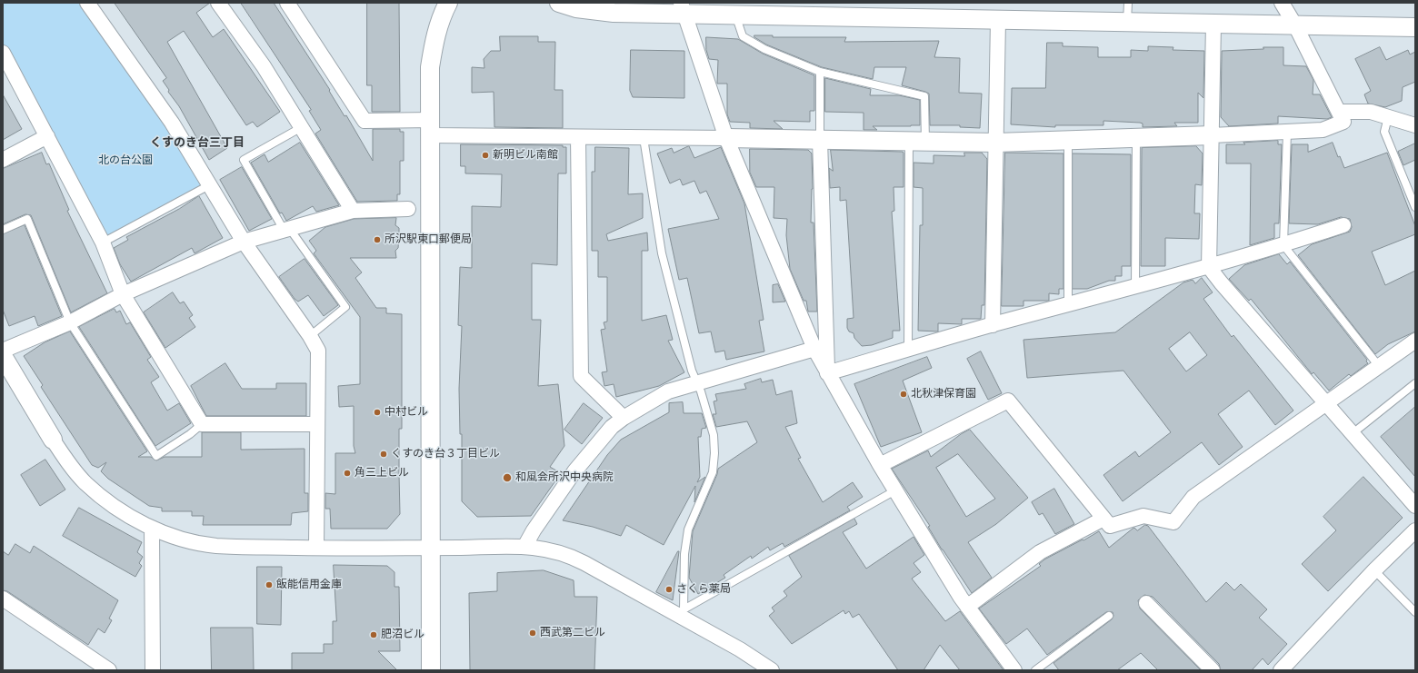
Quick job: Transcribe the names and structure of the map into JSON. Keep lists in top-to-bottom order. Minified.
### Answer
{"districts":["くすのき台三丁目"],"parks":["北の台公園"],"places":["新明ビル南館","所沢駅東口郵便局","北秋津保育園","中村ビル","くすのき台３丁目ビル","角三上ビル","和風会所沢中央病院","飯能信用金庫","さくら薬局","西武第二ビル","肥沼ビル"]}
